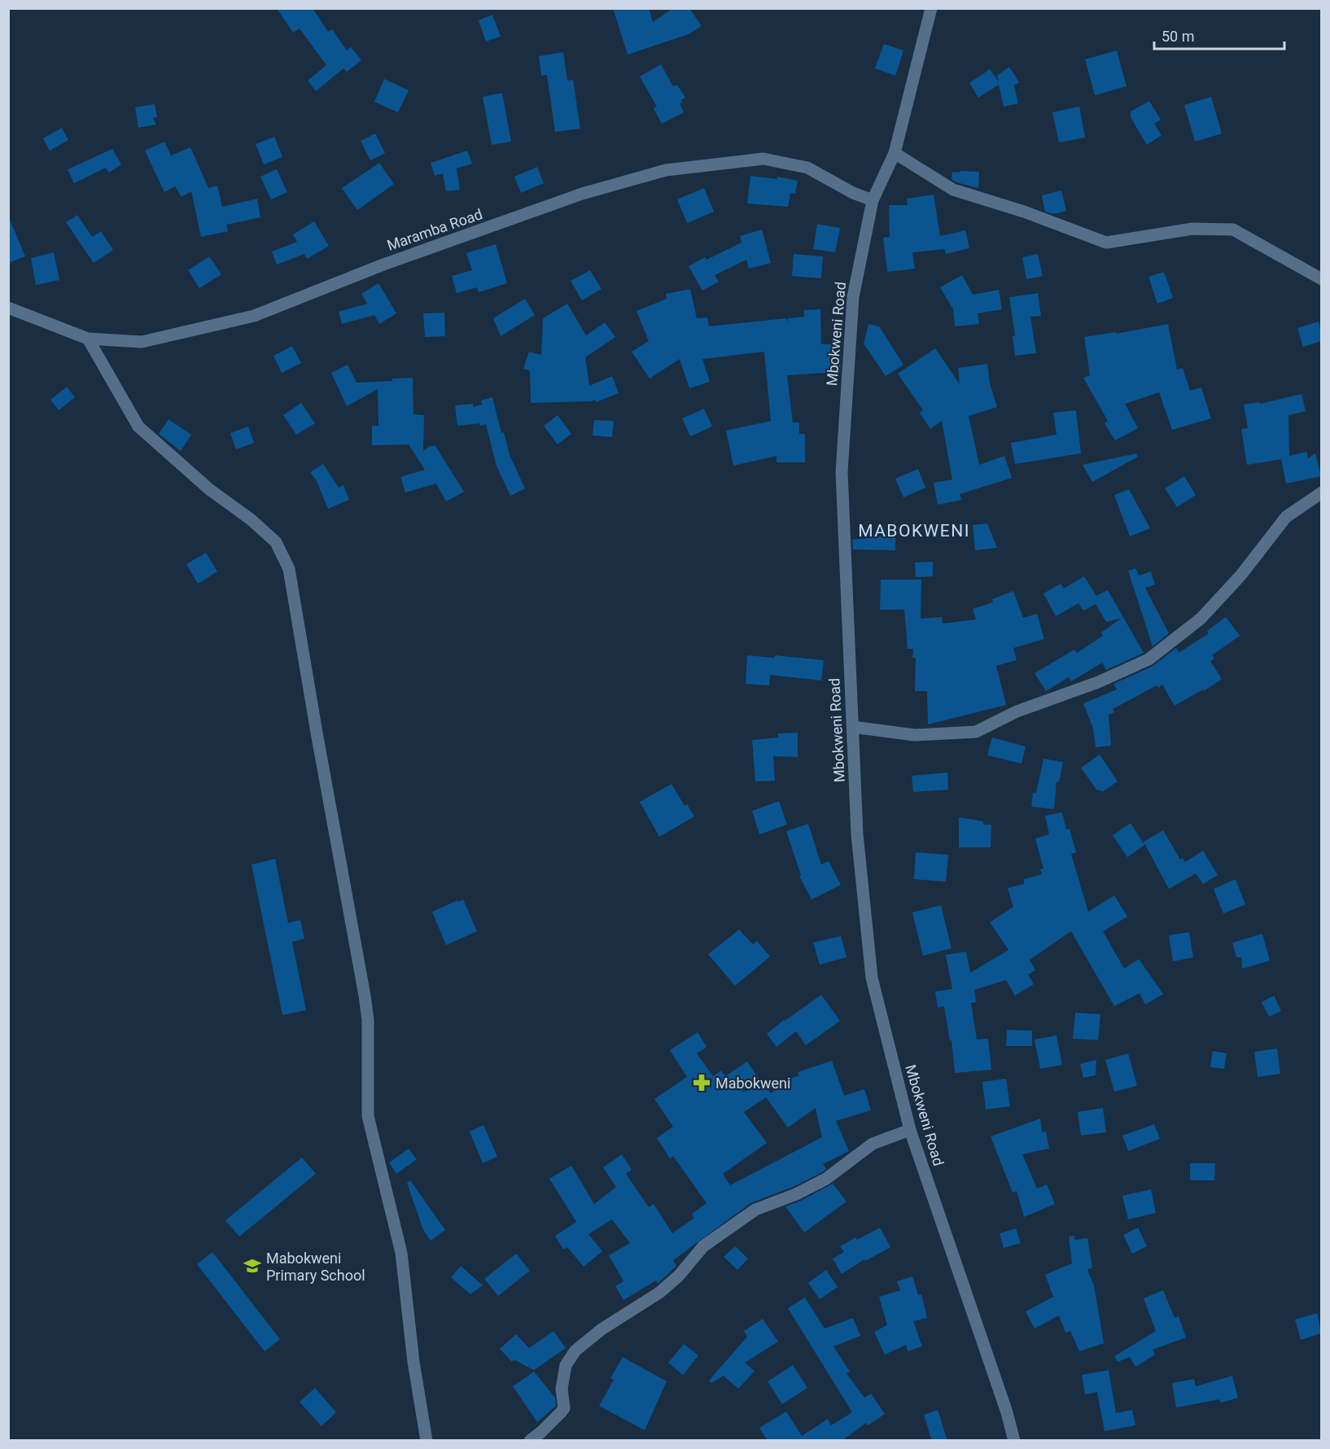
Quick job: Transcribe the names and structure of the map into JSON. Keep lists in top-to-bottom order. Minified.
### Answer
{"streets":{"street":["Maramba Road","Mbokweni Road"]},"crossings":[["Maramba Road","Mbokweni Road"]],"districts":["MABOKWENI"],"places":{"pharmacy":["Mabokweni"],"school or university":["Mabokweni Primary School"]},"scale_bar":"50 m"}
